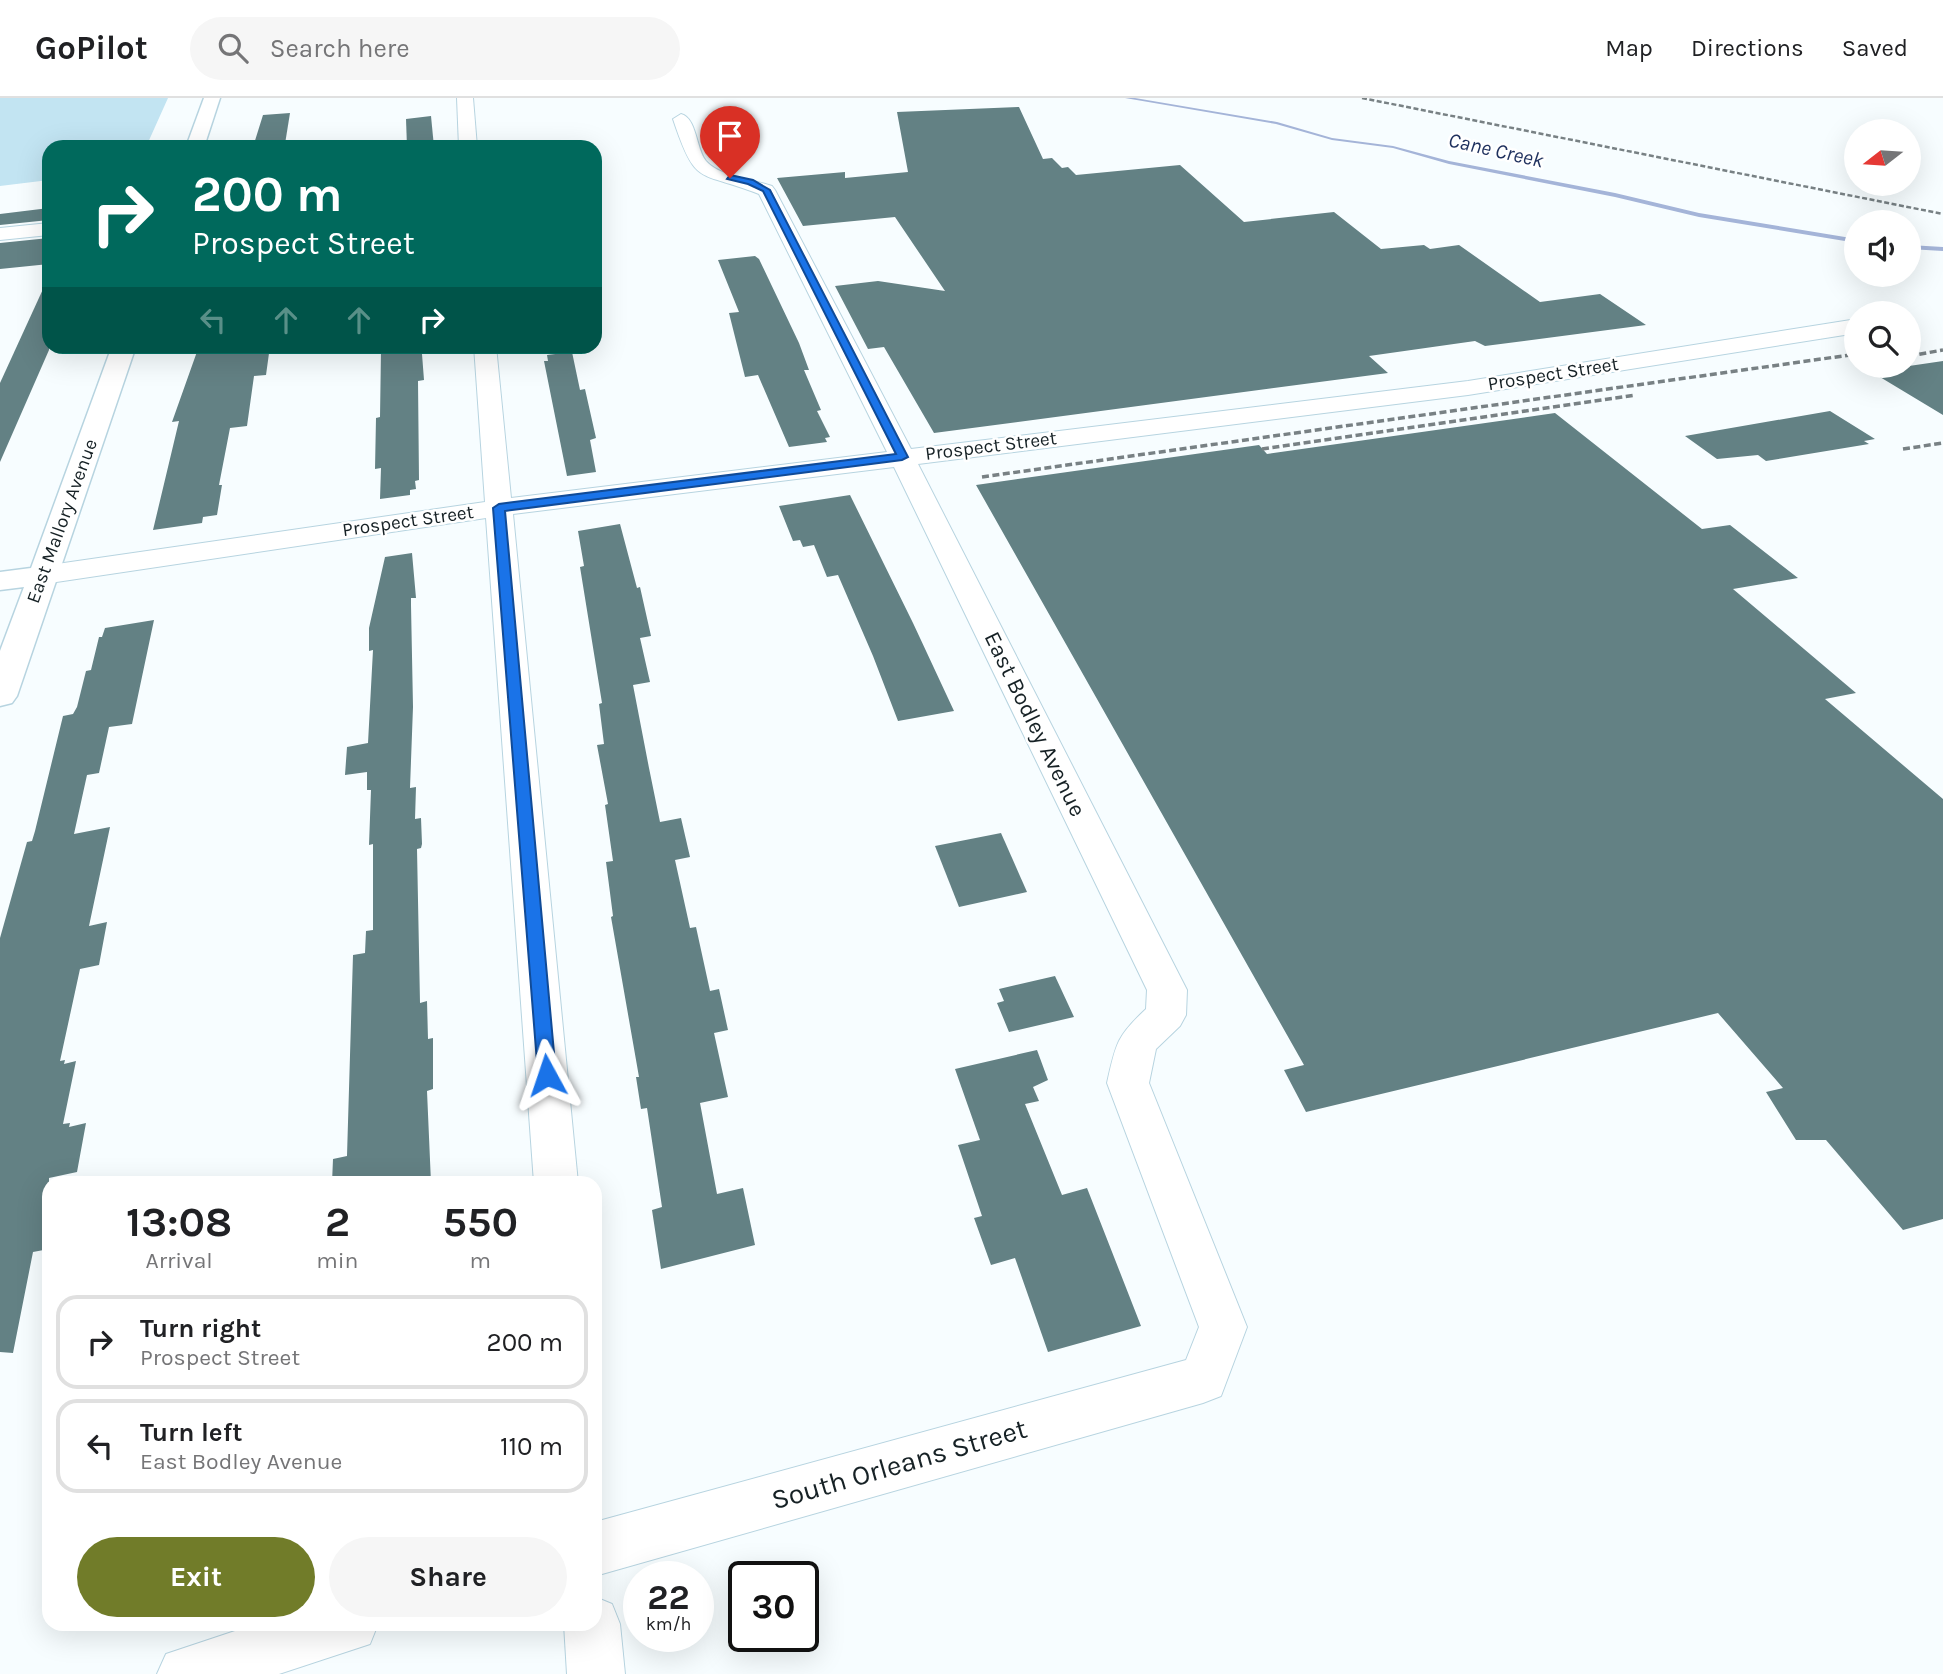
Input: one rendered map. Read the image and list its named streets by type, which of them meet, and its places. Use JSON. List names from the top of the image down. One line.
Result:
{"streets":{"main road":["Prospect Street","East Mallory Avenue"],"street":["East Bodley Avenue","South Orleans Street"]},"crossings":[["Prospect Street","East Mallory Avenue"],["Prospect Street","East Bodley Avenue"],["East Bodley Avenue","South Orleans Street"]],"water":["Cane Creek"],"north":"left","page":{"header":"GoPilot","search":"Search here","nav":["Map","Directions","Saved"],"turn":["200 m","Prospect Street"],"eta":["13:08","Arrival","2","min","550","m"],"list":[{"name":"Turn right","note":"Prospect Street","value":"200 m"},{"name":"Turn left","note":"East Bodley Avenue","value":"110 m"}],"buttons":["Exit","Share"],"speed":"22 km/h","limit":"30"}}
